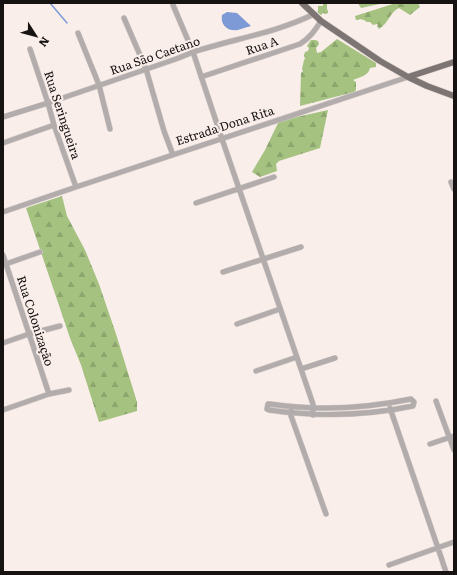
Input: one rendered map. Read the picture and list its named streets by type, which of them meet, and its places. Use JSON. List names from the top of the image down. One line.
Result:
{"streets":{"main road":["Estrada Dona Rita"],"street":["Rua A","Rua São Caetano","Rua Seringueira","Rua Colonização"]},"crossings":[["Rua São Caetano","Rua Seringueira"],["Rua Seringueira","Estrada Dona Rita"]],"north":"bottom right"}
